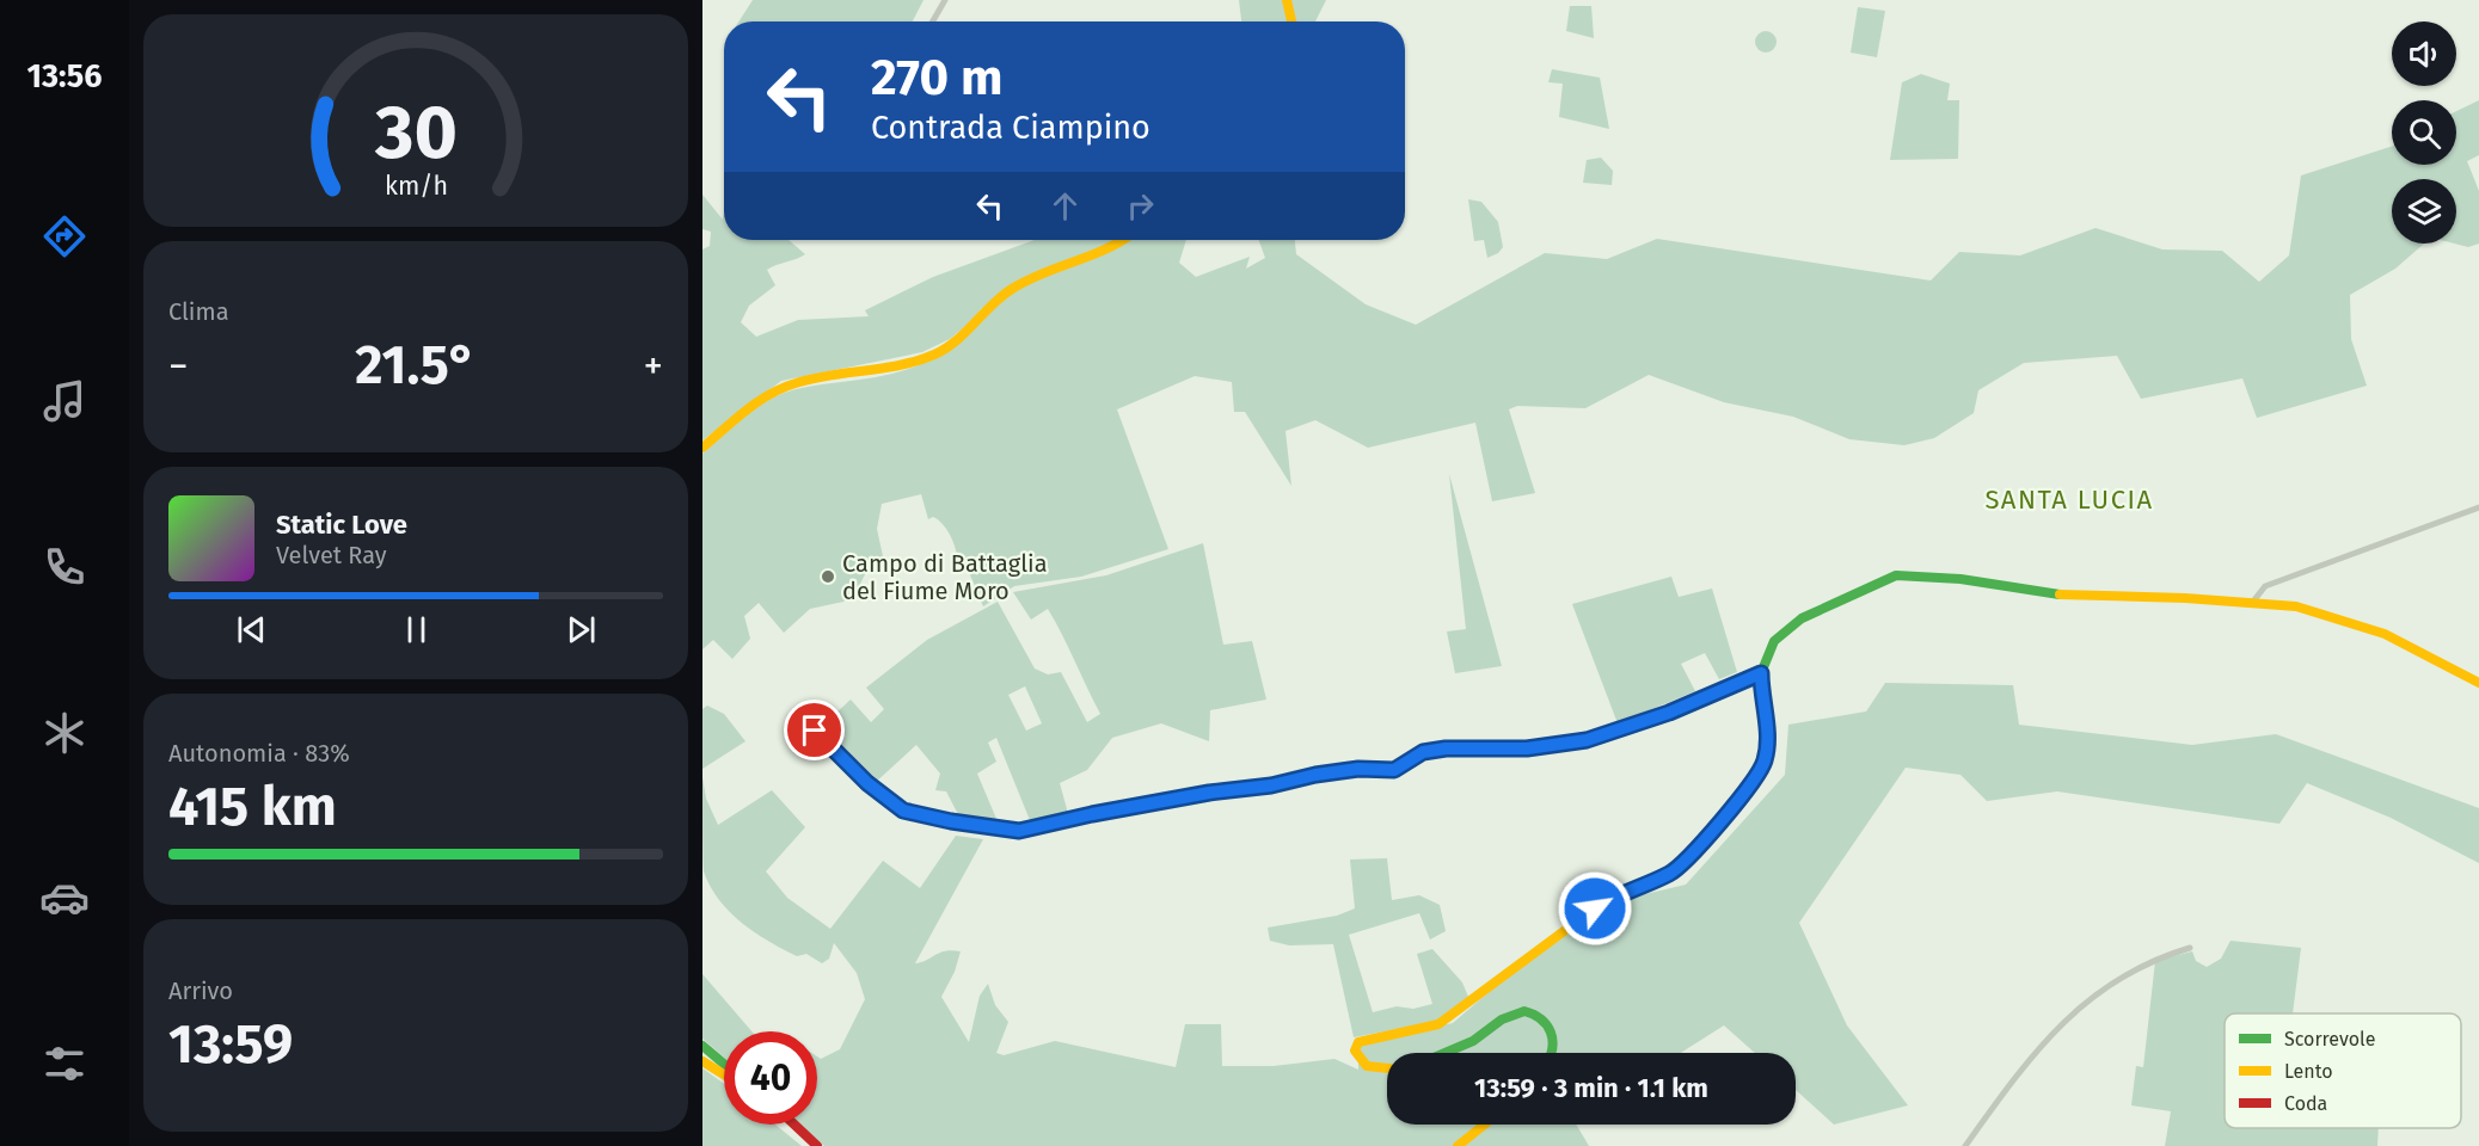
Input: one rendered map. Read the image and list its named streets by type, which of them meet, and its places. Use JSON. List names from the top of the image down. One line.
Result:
{"districts":["SANTA LUCIA"],"places":["Campo di Battaglia del Fiume Moro"],"legend":["Scorrevole","Lento","Coda"],"page":{"tabs":"13:56","turn":["270 m","Contrada Ciampino"],"tile":["Clima",["Autonomia · 83%","415 km"],["Arrivo","13:59"]],"heat":["−","21.5°","+"],"song":["Static Love","Velvet Ray"],"limit":"40","trip":"13:59 · 3 min · 1.1 km","gauge":["30","km/h"]}}
